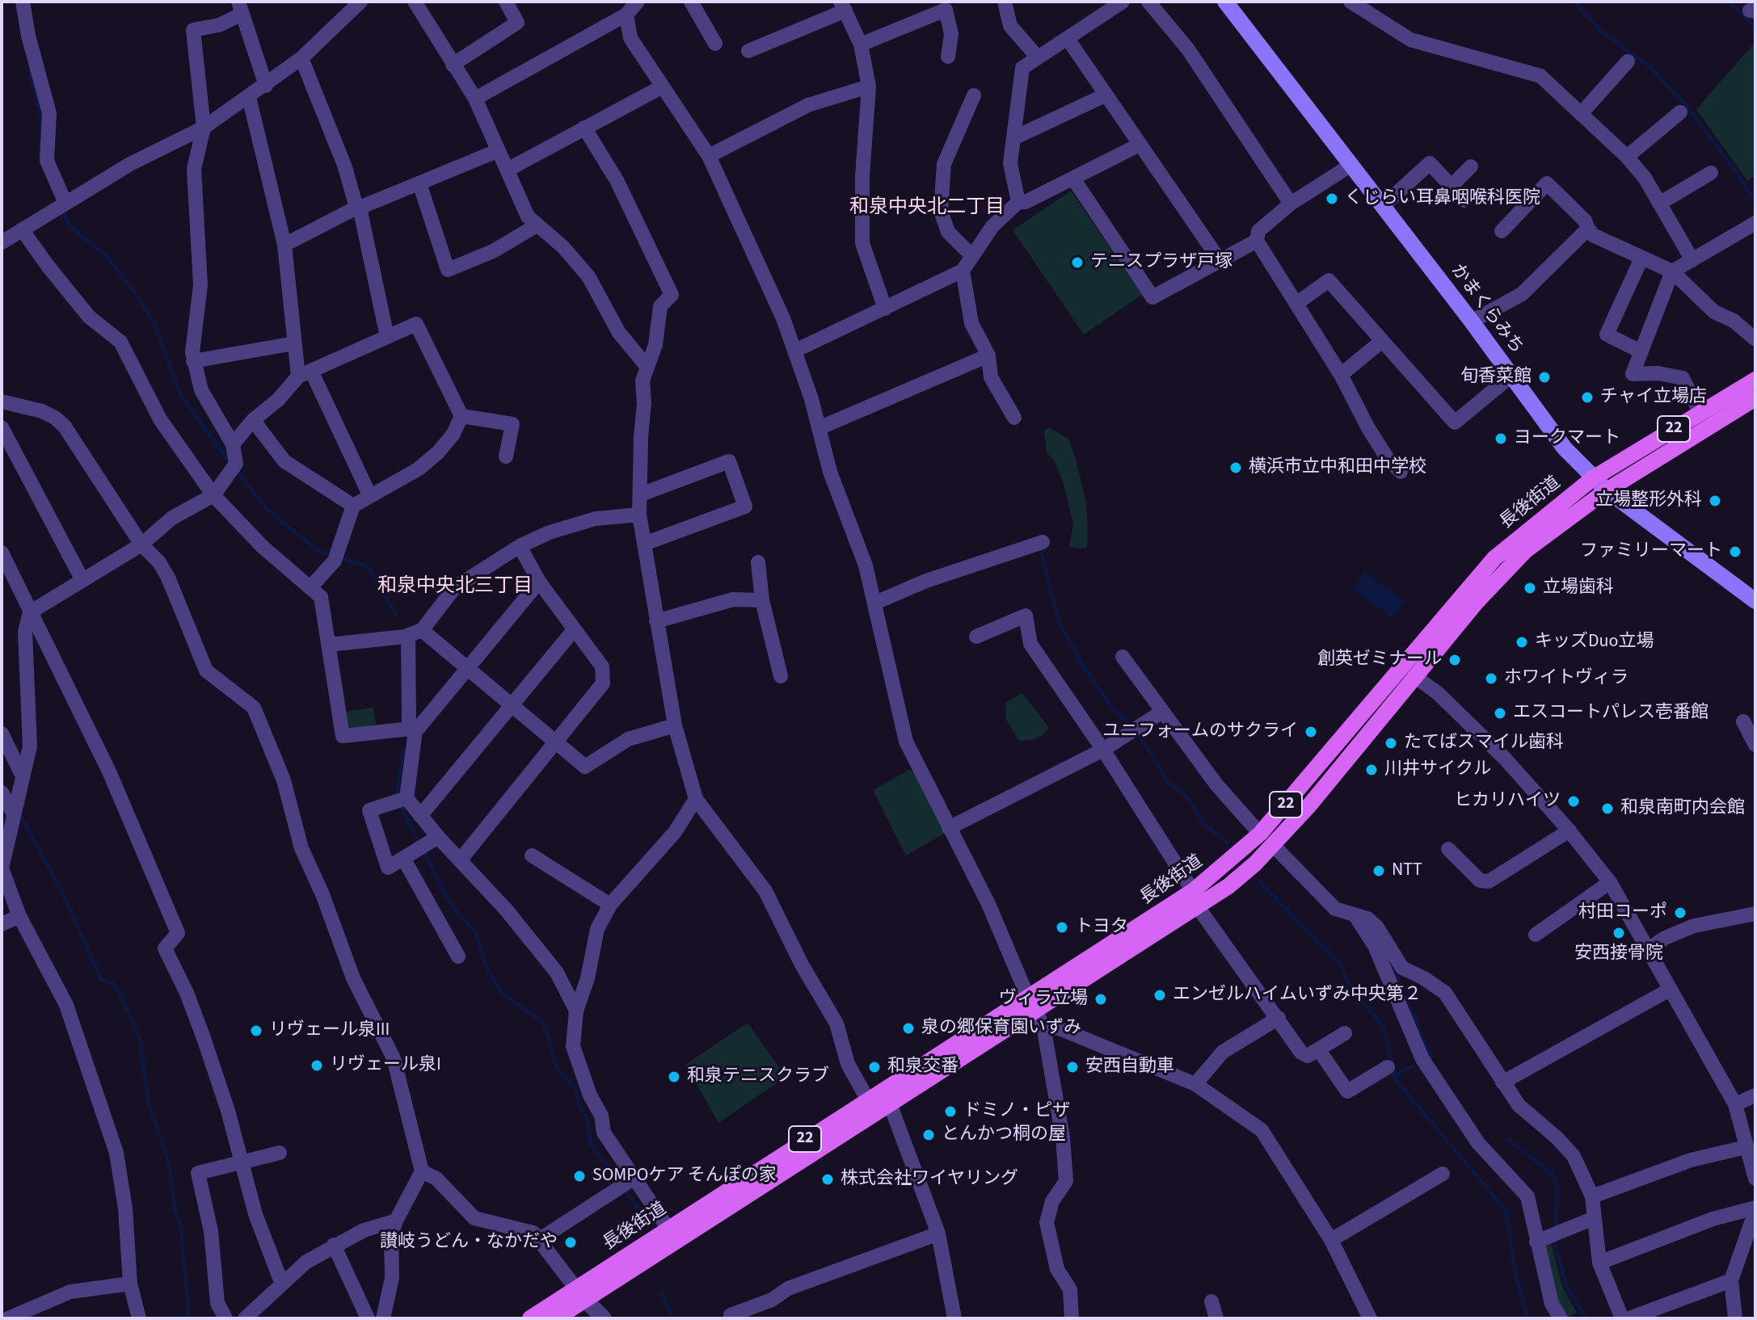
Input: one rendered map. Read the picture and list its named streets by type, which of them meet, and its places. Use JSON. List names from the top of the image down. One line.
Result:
{"streets":{"main road":["かまくらみち","22","長後街道"]},"crossings":[["かまくらみち","長後街道"]],"districts":["和泉中央北二丁目","和泉中央北三丁目"],"places":["くじらい耳鼻咽喉科医院","テニスプラザ戸塚","旬香菜館","チャイ立場店","ヨークマート","横浜市立中和田中学校","立場整形外科","ファミリーマート","立場歯科","キッズDuo立場","創英ゼミナール","ホワイトヴィラ","エスコートパレス壱番館","ユニフォームのサクライ","たてばスマイル歯科","川井サイクル","ヒカリハイツ","和泉南町内会館","NTT","村田コーポ","トヨタ","安西接骨院","エンゼルハイムいずみ中央第２","ヴィラ立場","泉の郷保育園いずみ","リヴェール泉III","リヴェール泉I","和泉交番","安西自動車","和泉テニスクラブ","ドミノ・ピザ","とんかつ桐の屋","SOMPOケア そんぽの家","株式会社ワイヤリング","讃岐うどん・なかだや"]}
